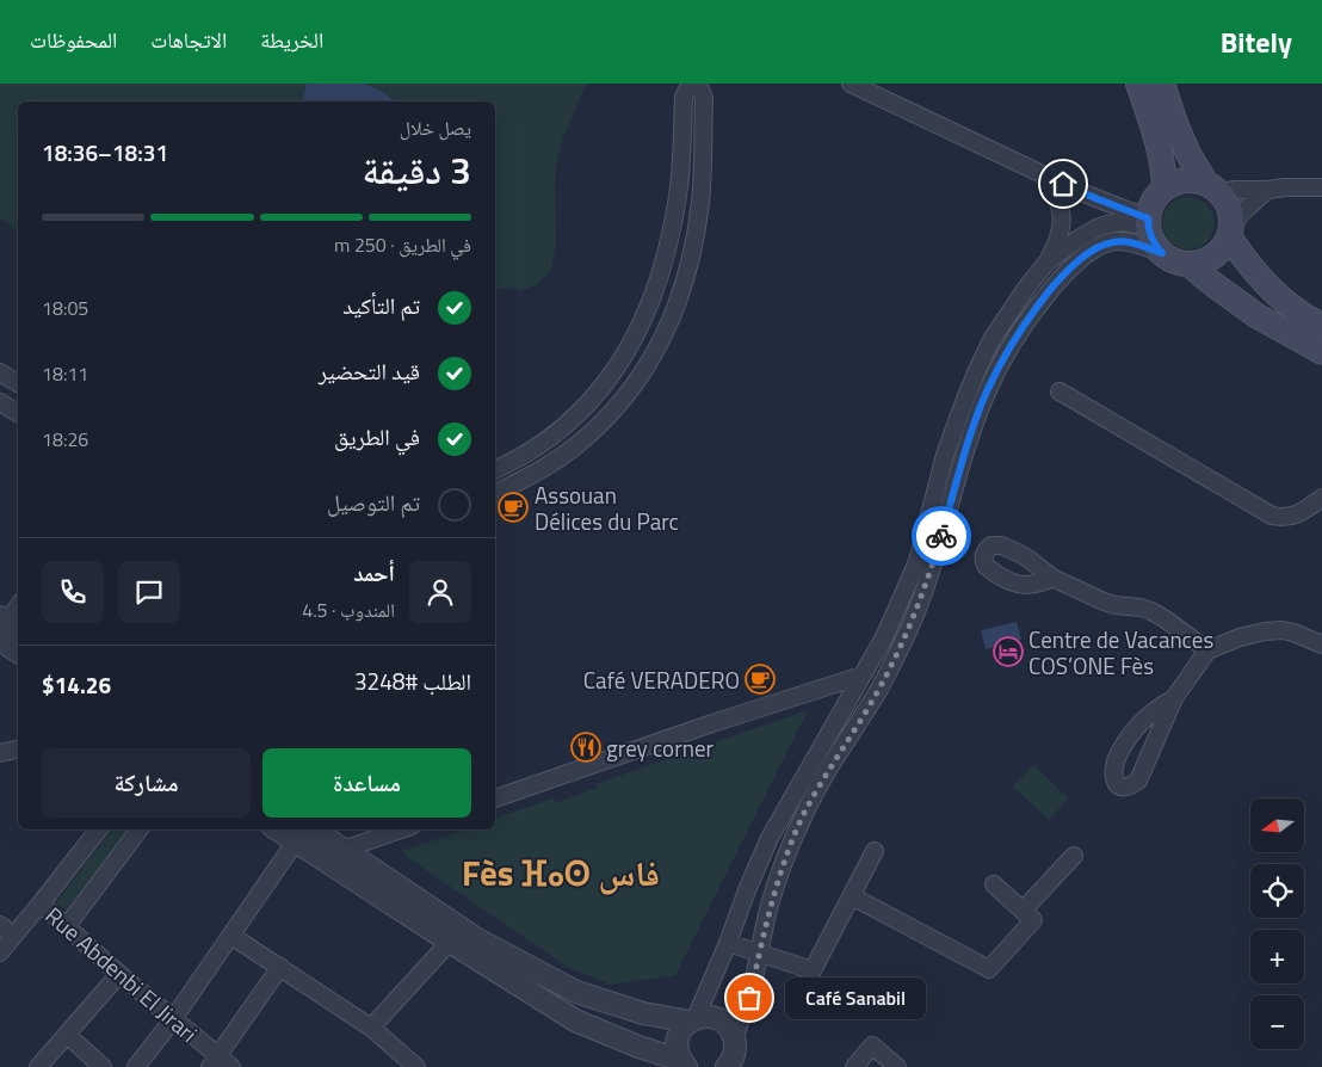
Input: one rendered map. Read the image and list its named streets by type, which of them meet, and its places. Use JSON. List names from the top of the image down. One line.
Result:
{"streets":{"street":["Rue Abdenbi El Jirari"]},"districts":["Fès ⴼⴰⵙ فاس"],"places":{"cafe":["Assouan Délices du Parc","Café VERADERO"],"hotel":["Centre de Vacances COS’ONE Fès"],"restaurant":["grey corner"],"other":["Café Sanabil"]},"north":"left","page":{"header":"Bitely","nav":["الخريطة","الاتجاهات","المحفوظات"],"heading":["3 دقيقة","يصل خلال","18:31–18:36"],"panel":["أحمد","المندوب · 4.5","الطلب #3248","$14.26"],"bar":"في الطريق · 250 m","list":[["تم التأكيد","18:05"],["قيد التحضير","18:11"],["في الطريق","18:26"],"تم التوصيل"],"buttons":["مساعدة","مشاركة"],"map_buttons":["+","−"],"bubble":"Café Sanabil"}}
